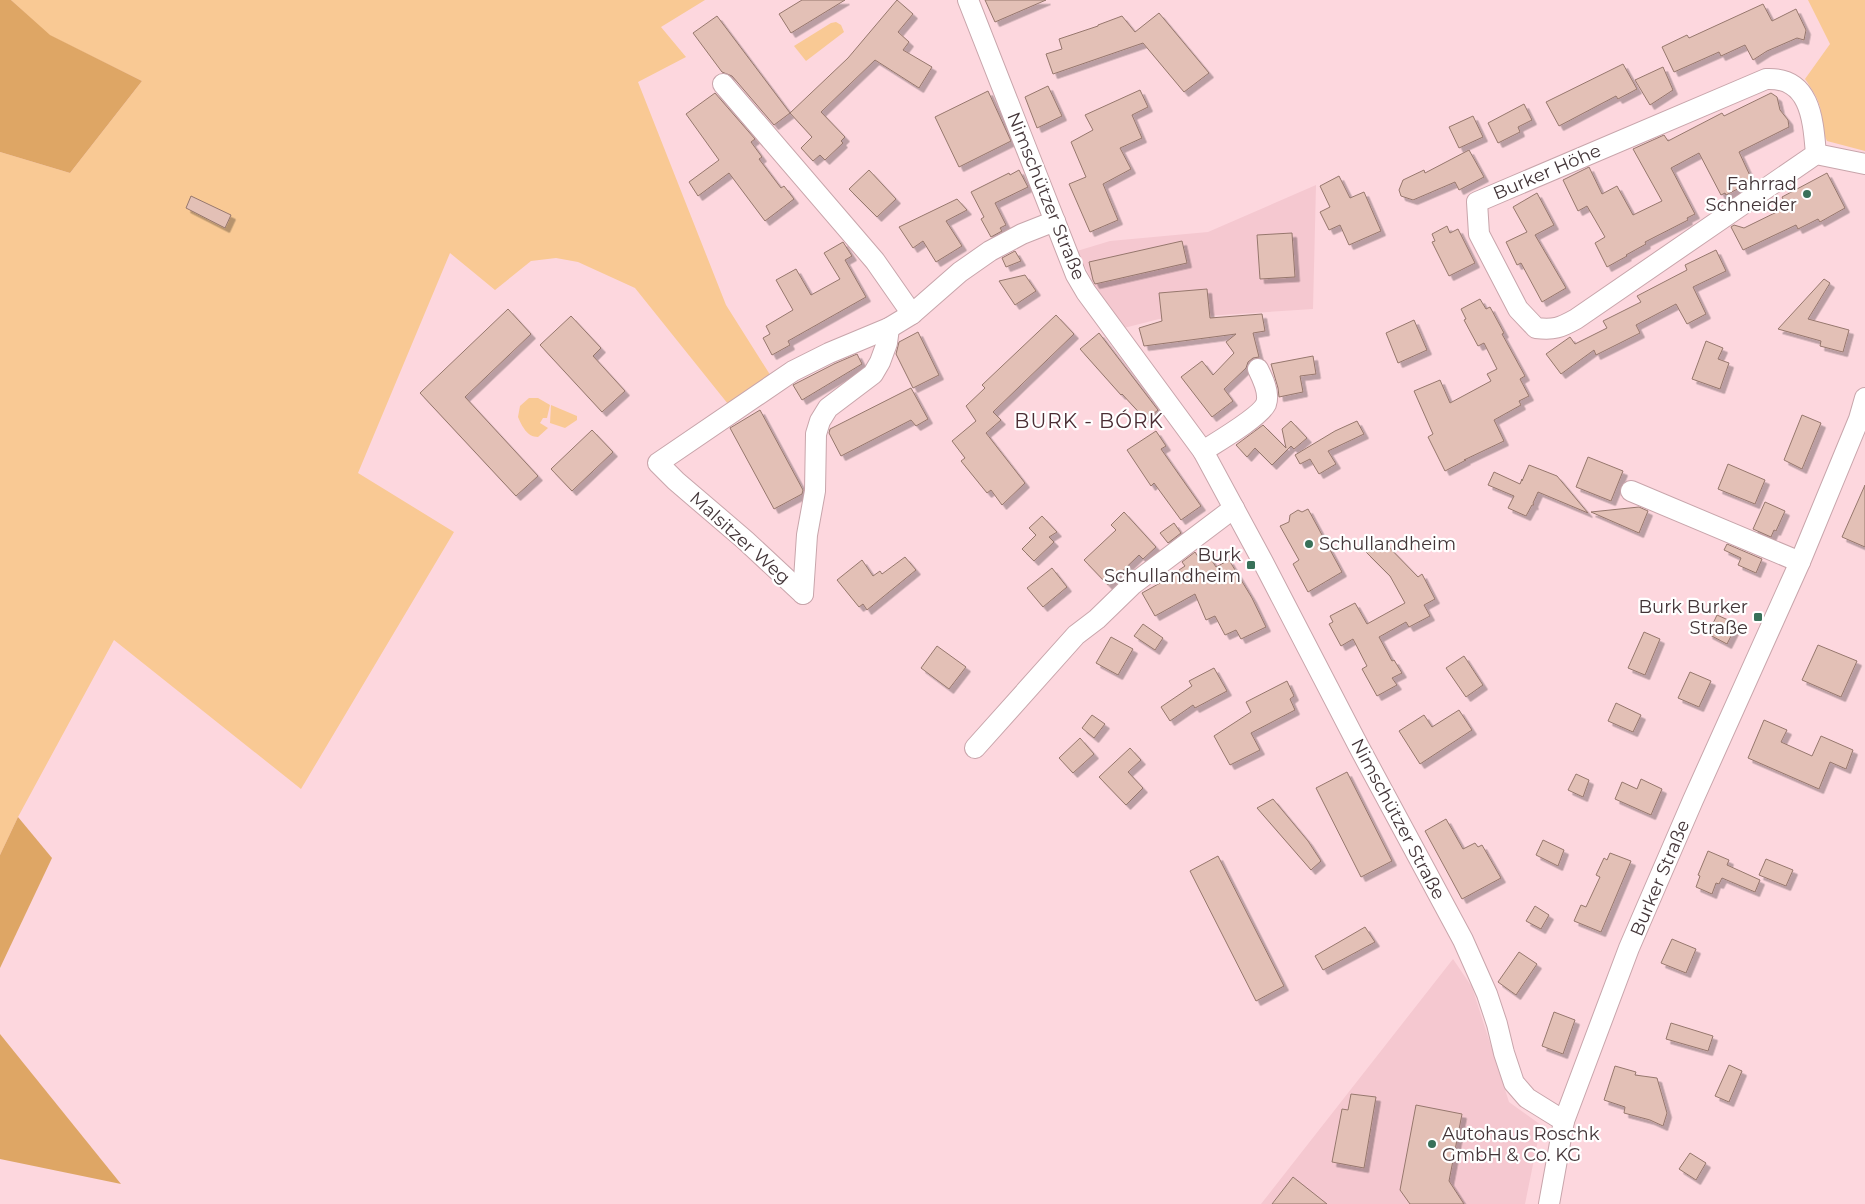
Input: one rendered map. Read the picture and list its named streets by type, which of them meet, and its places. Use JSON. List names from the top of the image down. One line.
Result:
{"streets":{"street":["Burker Höhe","Nimschützer Straße","Malsitzer Weg","Burker Straße"]},"crossings":[["Nimschützer Straße","Malsitzer Weg"],["Nimschützer Straße","Burker Straße"]],"districts":["BURK - BÓRK"],"places":{"other":["Fahrrad Schneider","Schullandheim","Autohaus Roschk GmbH & Co. KG"],"transit":["Burk Schullandheim","Burk Burker Straße"]}}
